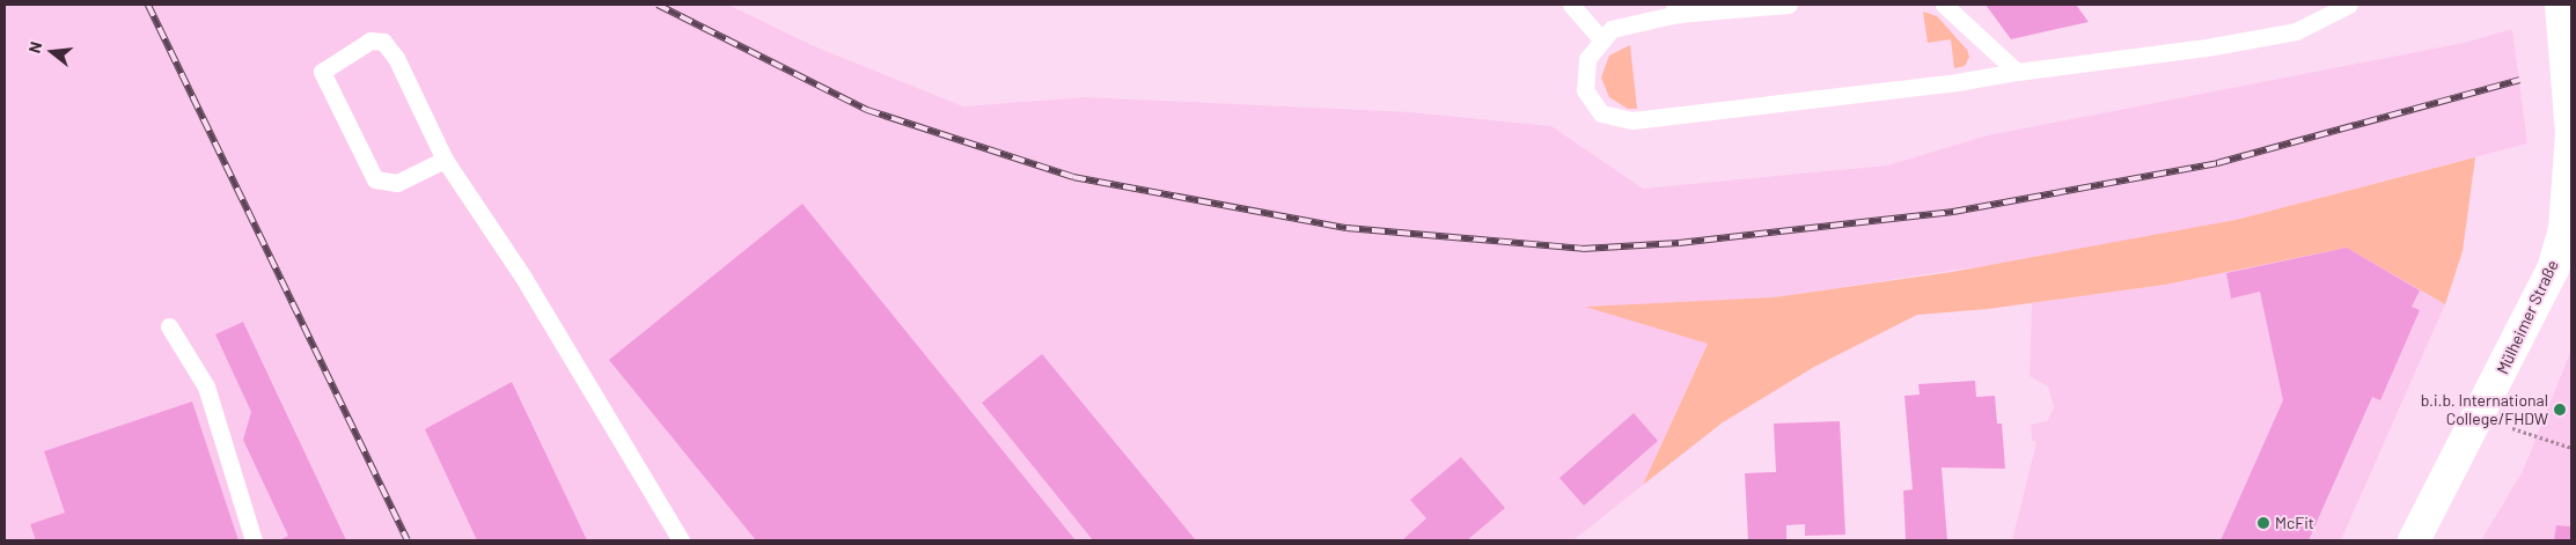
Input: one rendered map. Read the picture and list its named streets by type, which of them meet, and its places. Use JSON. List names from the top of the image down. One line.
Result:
{"streets":{"main road":["Mülheimer Straße"]},"places":["b.i.b. International College/FHDW","McFit"],"north":"left"}
